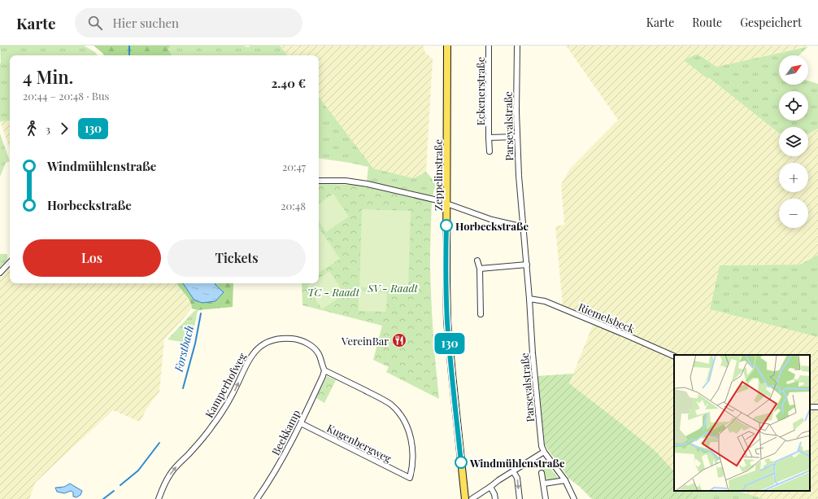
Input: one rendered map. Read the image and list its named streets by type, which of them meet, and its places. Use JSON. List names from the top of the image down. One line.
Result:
{"streets":{"main road":["Zeppelinstraße"],"street":["Eckenerstraße","Parsevalstraße","Riemelsbeck","Kamperhofweg","Beekkamp","Kugenbergweg"]},"crossings":[["Eckenerstraße","Parsevalstraße"],["Parsevalstraße","Riemelsbeck"],["Kamperhofweg","Beekkamp"],["Kamperhofweg","Kugenbergweg"],["Beekkamp","Kugenbergweg"]],"water":["Forstbach"],"parks":["SV - Raadt","TC - Raadt"],"places":{"other":["Horbeckstraße","Windmühlenstraße"],"restaurant":["VereinBar"]},"lines":["bus line 130"],"north":"top right","page":{"header":"Karte","search":"Hier suchen","nav":["Karte","Route","Gespeichert"],"on_map":"130","map_buttons":["+","−"],"heading":["4 Min.","20:44 – 20:48 · Bus","2.40 €"],"legs":["3","130"],"list":[{"name":"Windmühlenstraße","value":"20:47"},{"name":"Horbeckstraße","value":"20:48"}],"buttons":["Los","Tickets"]}}
